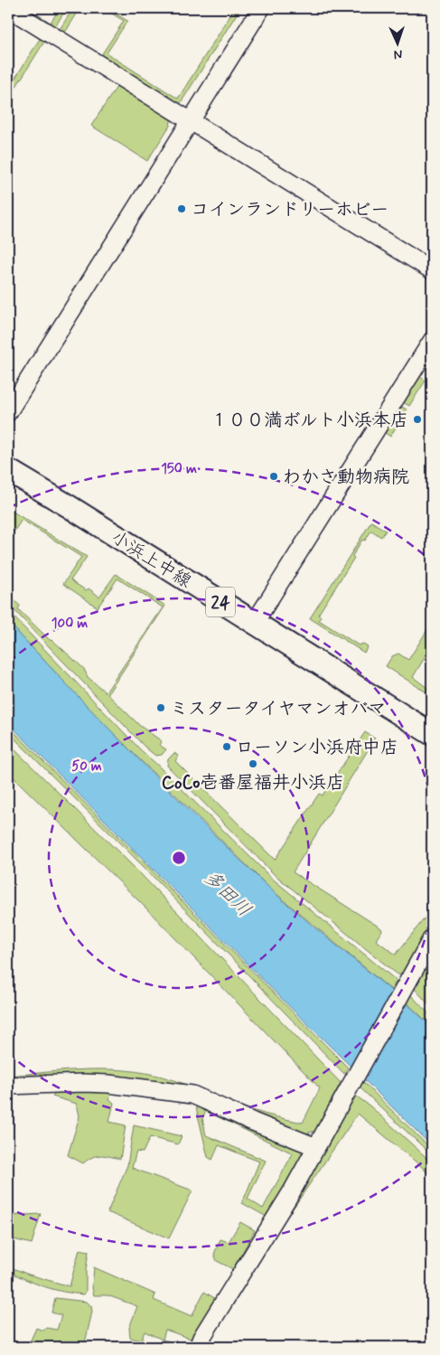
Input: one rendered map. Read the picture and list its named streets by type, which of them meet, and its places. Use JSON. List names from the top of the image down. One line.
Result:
{"streets":{"main road":["小浜上中線","24"]},"water":["多田川"],"places":["コインランドリーホビー","１００満ボルト小浜本店","わかさ動物病院","ミスタータイヤマンオバマ","ローソン小浜府中店","CoCo壱番屋福井小浜店"],"north":"bottom","rings":["150 m","100 m","50 m"]}
